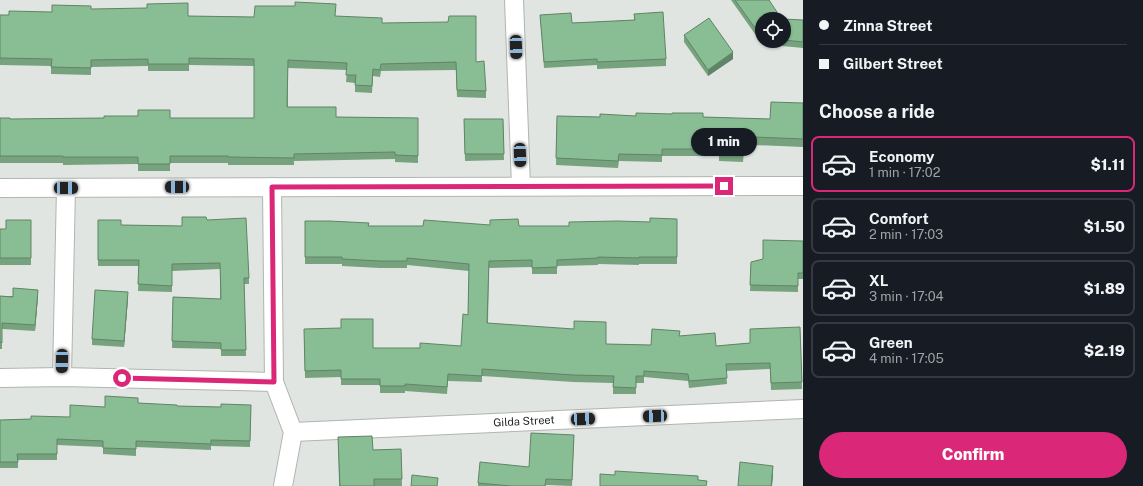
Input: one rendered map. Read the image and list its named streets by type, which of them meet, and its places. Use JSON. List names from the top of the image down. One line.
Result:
{"streets":{"street":["Gilda Street"]},"page":{"banner":["Zinna Street","Gilbert Street"],"heading":"Choose a ride","bubble":"1 min","list":[{"name":"Economy","note":"1 min · 17:02","value":"$1.11"},{"name":"Comfort","note":"2 min · 17:03","value":"$1.50"},{"name":"XL","note":"3 min · 17:04","value":"$1.89"},{"name":"Green","note":"4 min · 17:05","value":"$2.19"}],"buttons":"Confirm"}}
